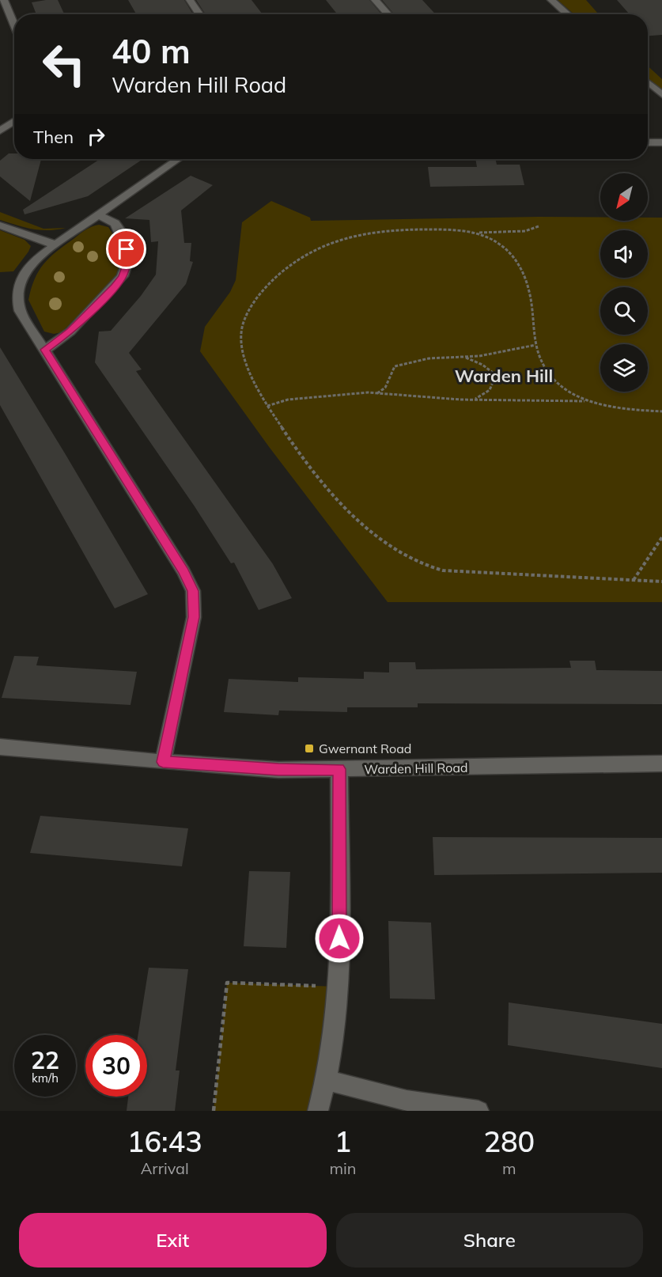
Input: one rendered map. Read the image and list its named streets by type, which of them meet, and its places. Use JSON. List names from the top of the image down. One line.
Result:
{"streets":{"street":["Warden Hill Road"]},"districts":["Warden Hill"],"places":{"transit":["Gwernant Road"]},"north":"bottom left","page":{"turn":["40 m","Warden Hill Road"],"then":"Then","speed":"22 km/h","limit":"30","eta":["16:43","Arrival","1","min","280","m"],"buttons":["Exit","Share"]}}
